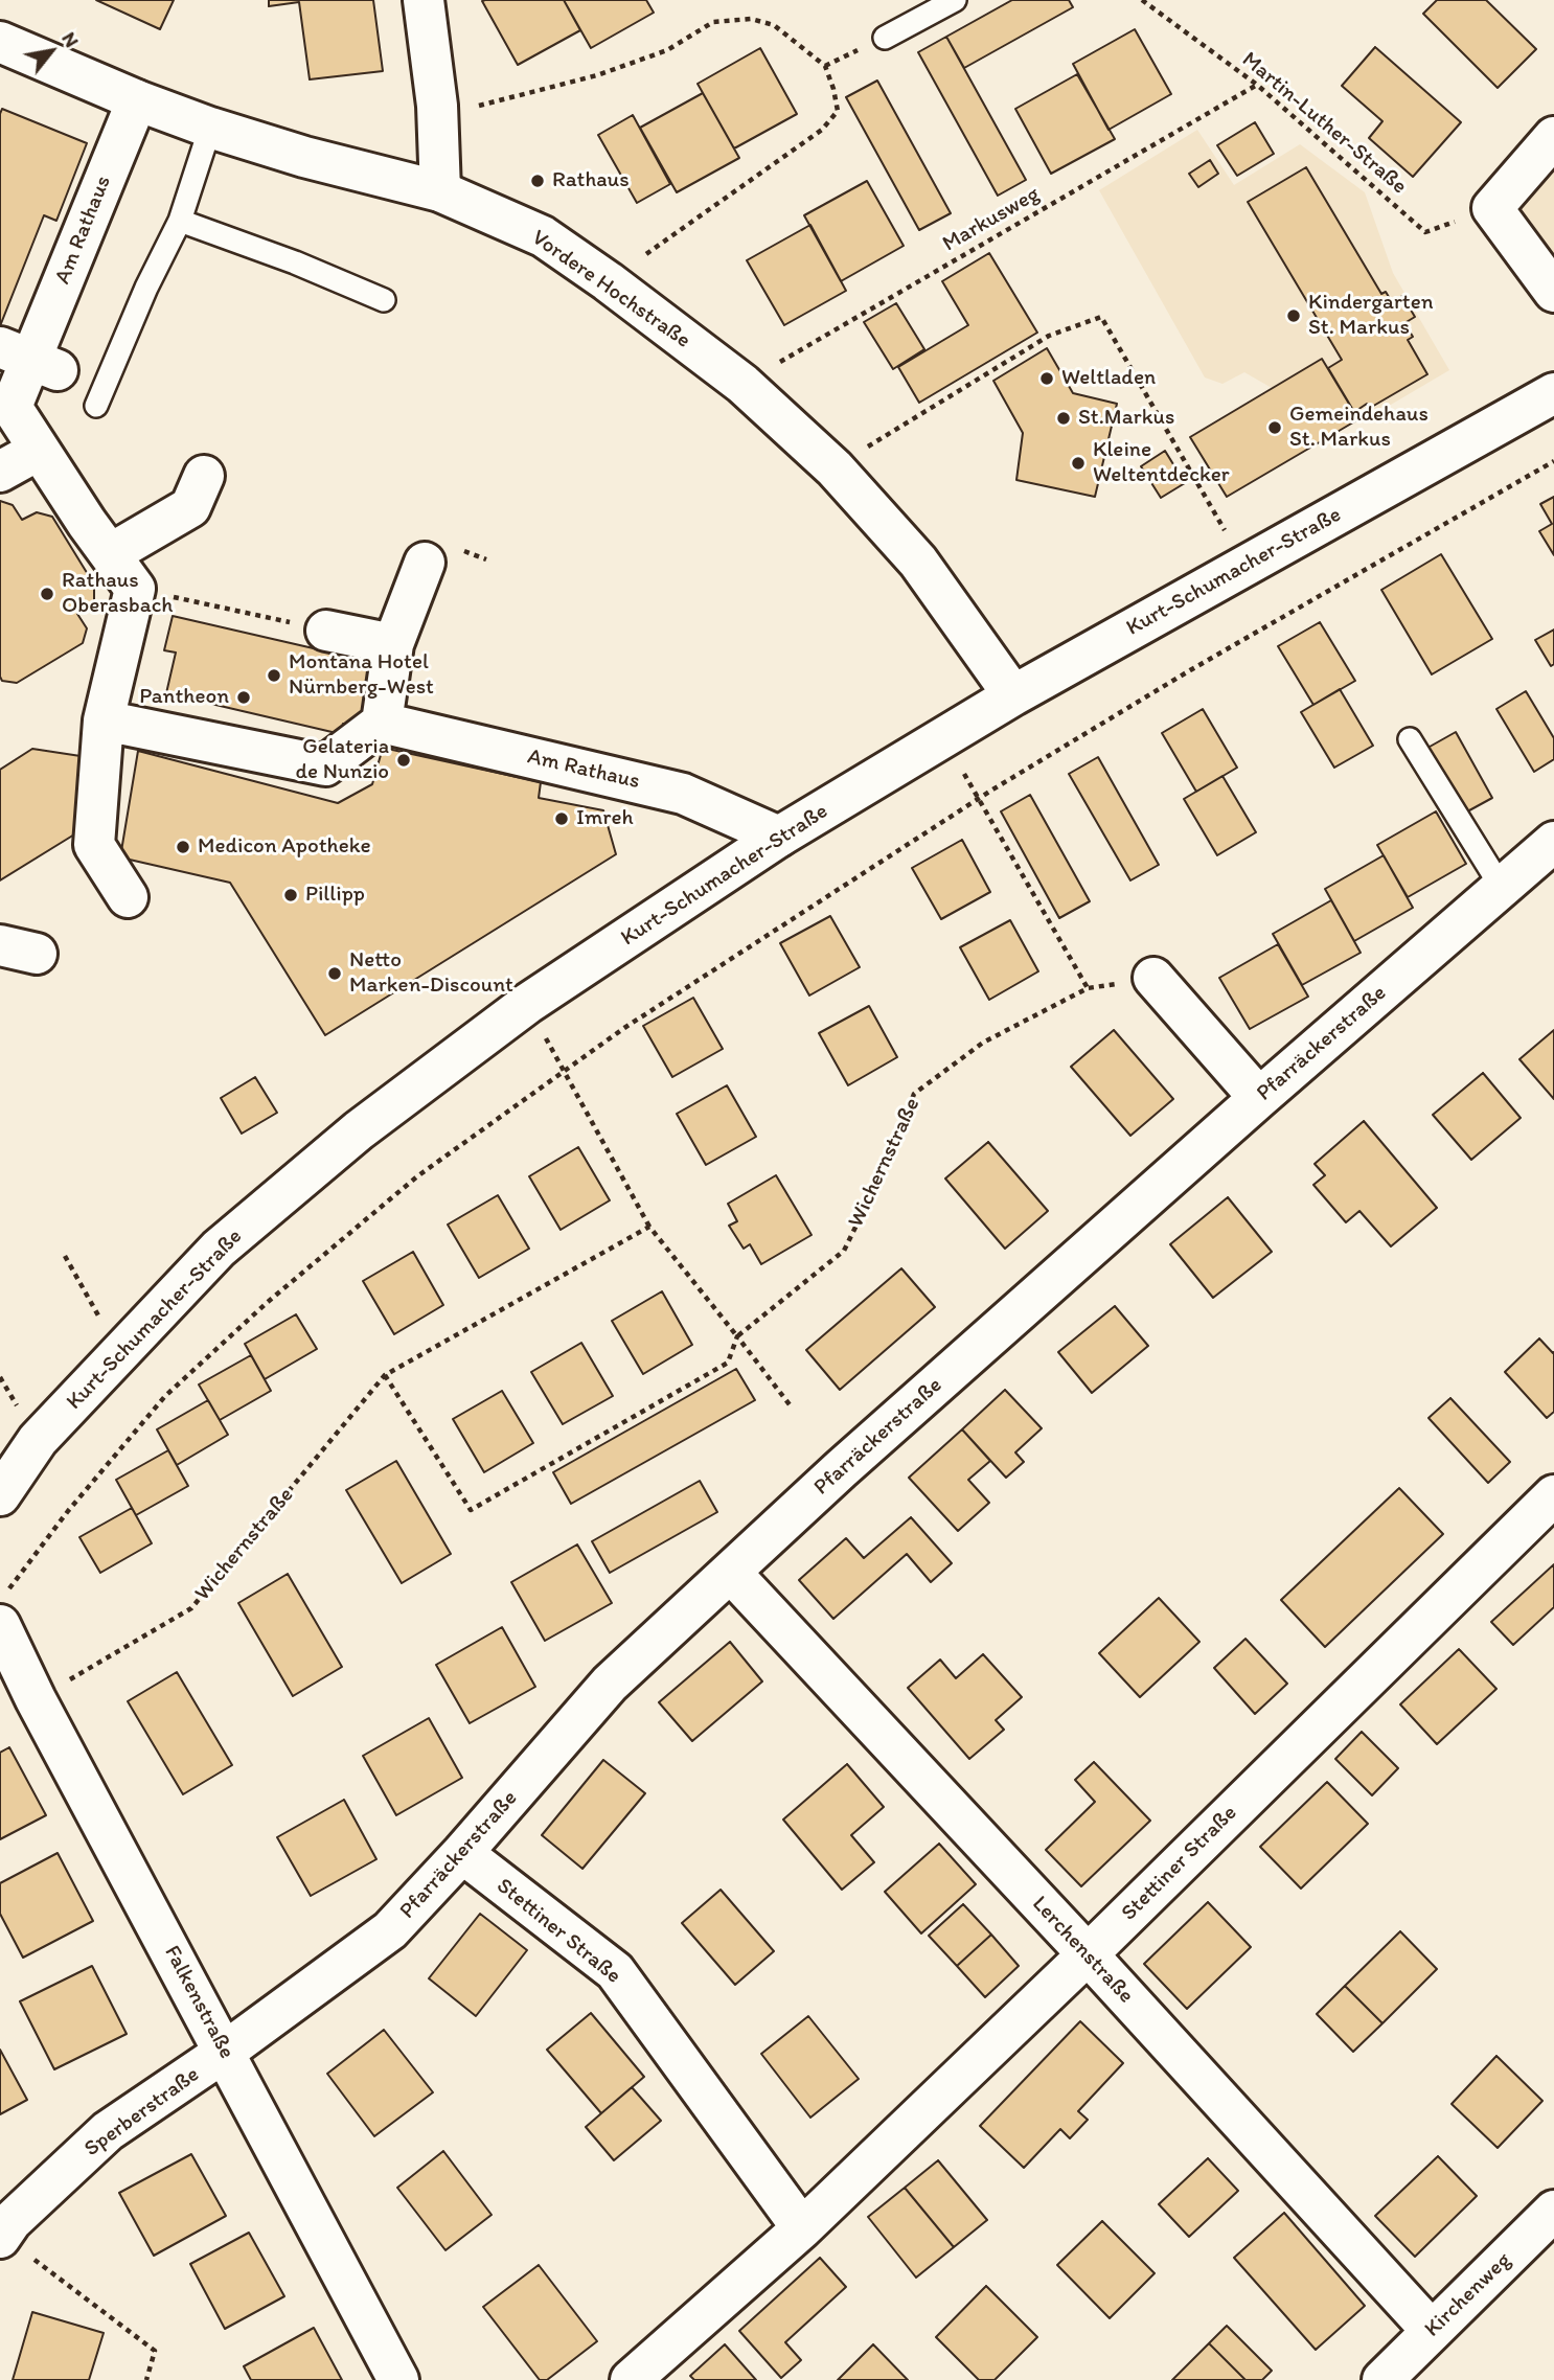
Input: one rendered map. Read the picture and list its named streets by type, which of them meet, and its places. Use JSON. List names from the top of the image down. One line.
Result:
{"streets":{"street":["Am Rathaus","Vordere Hochstraße","Kurt-Schumacher-Straße","Pfarräckerstraße","Stettiner Straße","Lerchenstraße","Falkenstraße","Sperberstraße","Kirchenweg"],"path":["Martin-Luther-Straße","Markusweg","Wichernstraße"]},"crossings":[["Martin-Luther-Straße","Markusweg"],["Markusweg","Vordere Hochstraße"],["Am Rathaus","Vordere Hochstraße"],["Am Rathaus","Kurt-Schumacher-Straße"],["Vordere Hochstraße","Kurt-Schumacher-Straße"],["Pfarräckerstraße","Stettiner Straße"],["Pfarräckerstraße","Lerchenstraße"],["Pfarräckerstraße","Falkenstraße"],["Pfarräckerstraße","Sperberstraße"],["Wichernstraße","Falkenstraße"],["Stettiner Straße","Lerchenstraße"],["Lerchenstraße","Kirchenweg"],["Falkenstraße","Sperberstraße"]],"places":["Rathaus","Kindergarten St. Markus","Weltladen","St.Markus","Gemeindehaus St. Markus","Kleine Weltentdecker","Rathaus Oberasbach","Montana Hotel Nürnberg-West","Pantheon","Gelateria de Nunzio","Imreh","Medicon Apotheke","Pillipp","Netto Marken-Discount"],"north":"top right"}
